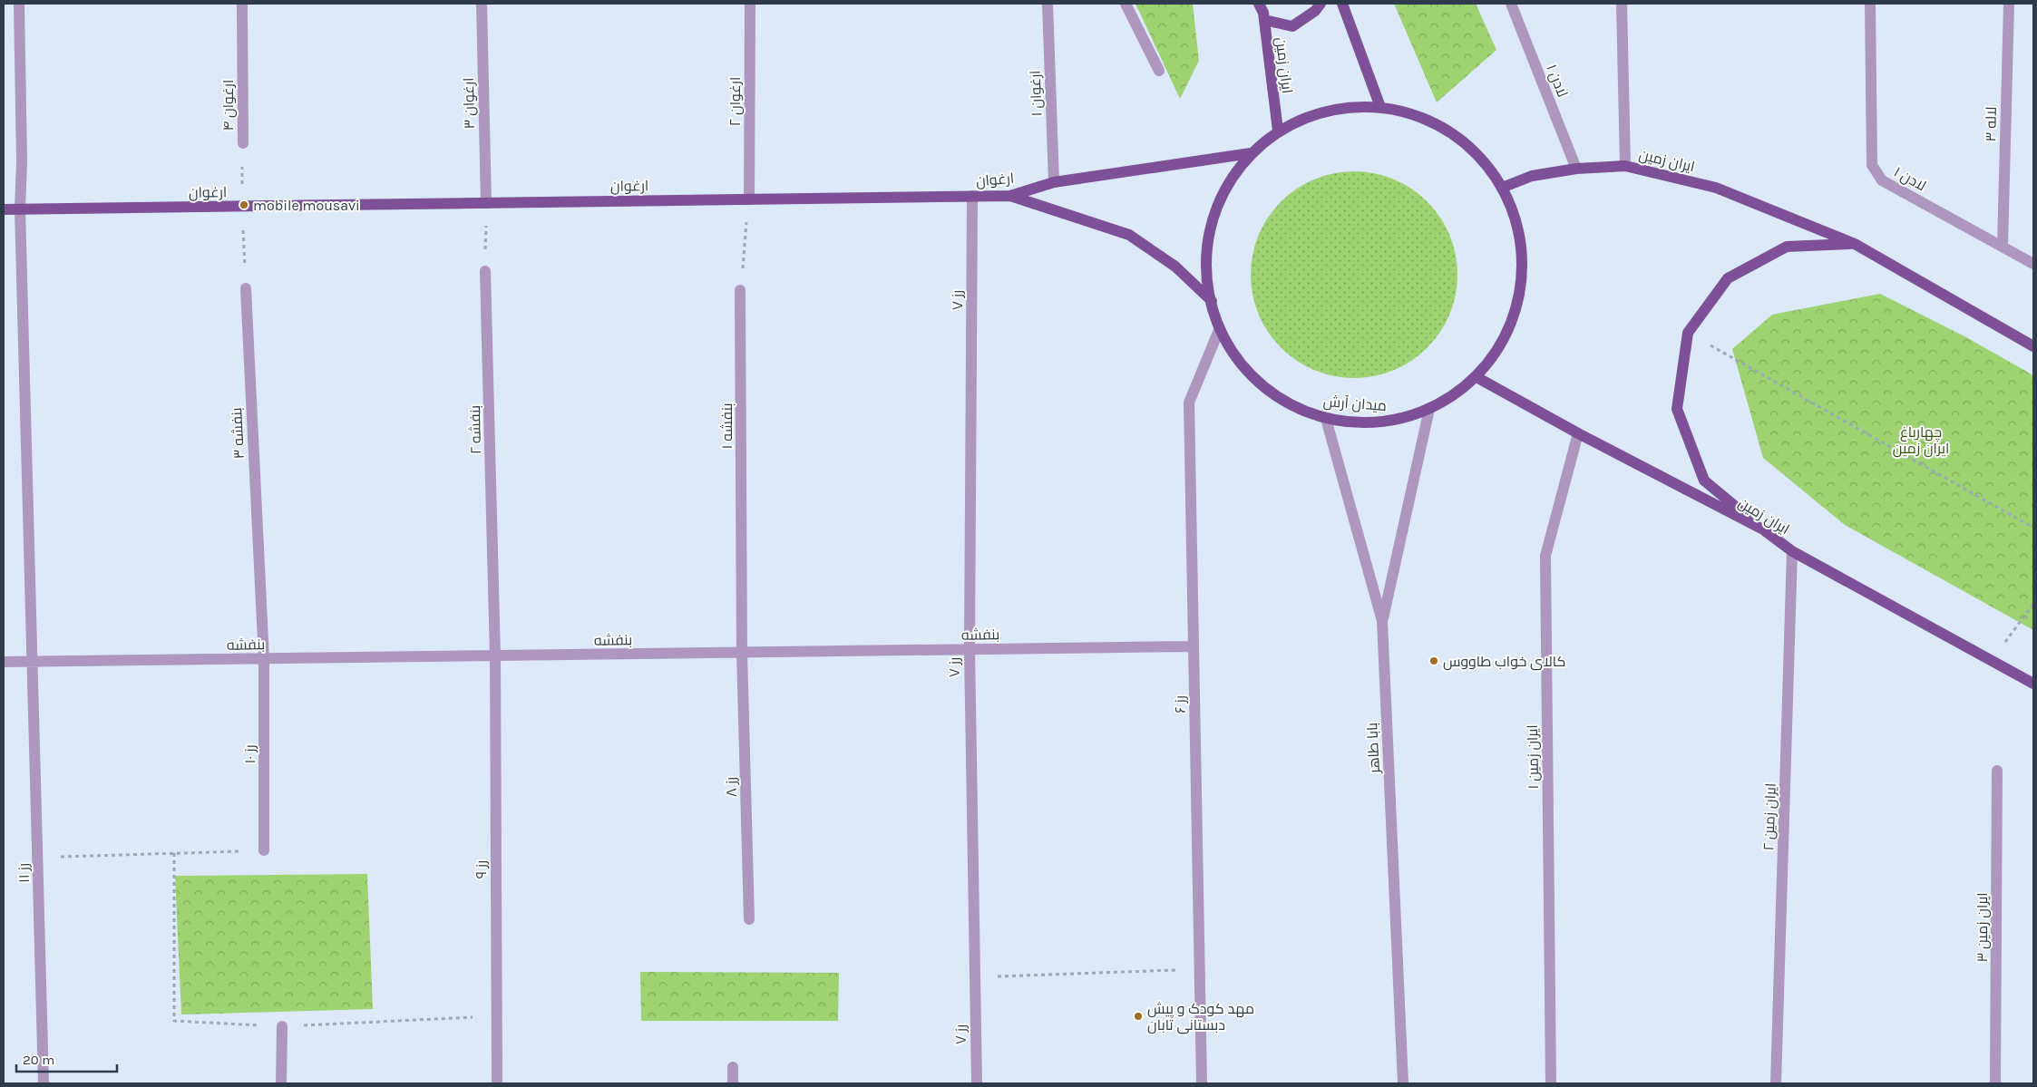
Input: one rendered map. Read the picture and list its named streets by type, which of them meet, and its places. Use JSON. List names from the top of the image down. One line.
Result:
{"streets":{"main road":["ایران زمین","ارغوان","میدان آرش"],"street":["لادن ۱","ارغوان ۱","ارغوان ۲","ارغوان ۳","ارغوان ۴","لاله ۳","رز ۷","بنفشه ۱","بنفشه ۲","بنفشه ۳","بنفشه","رز ۶","بابا طاهر","رز ۱۰","ایران زمین ۱","رز ۸","ایران زمین ۲","رز ۹","رز ۱۱","ایران زمین ۳"]},"crossings":[["ایران زمین","لادن ۱"],["ایران زمین","میدان آرش"],["ایران زمین","ایران زمین ۱"],["ایران زمین","ایران زمین ۲"],["لادن ۱","لاله ۳"],["ارغوان ۱","ارغوان"],["ارغوان ۲","ارغوان"],["ارغوان ۳","ارغوان"],["ارغوان ۴","ارغوان"],["ارغوان","رز ۷"],["ارغوان","میدان آرش"],["رز ۷","بنفشه"],["میدان آرش","رز ۶"],["میدان آرش","بابا طاهر"],["بنفشه ۱","بنفشه"],["بنفشه ۱","رز ۸"],["بنفشه ۲","بنفشه"],["بنفشه ۲","رز ۹"],["بنفشه ۳","بنفشه"],["بنفشه ۳","رز ۱۰"],["بنفشه","رز ۶"],["بنفشه","رز ۱۰"],["بنفشه","رز ۸"],["بنفشه","رز ۹"],["بنفشه","رز ۱۱"]],"parks":["چهارباغ ایران زمین"],"places":["mobile mousavi","کالای خواب طاووس","مهد کودک و پیش دبستانی تابان"],"scale_bar":"20 m"}
